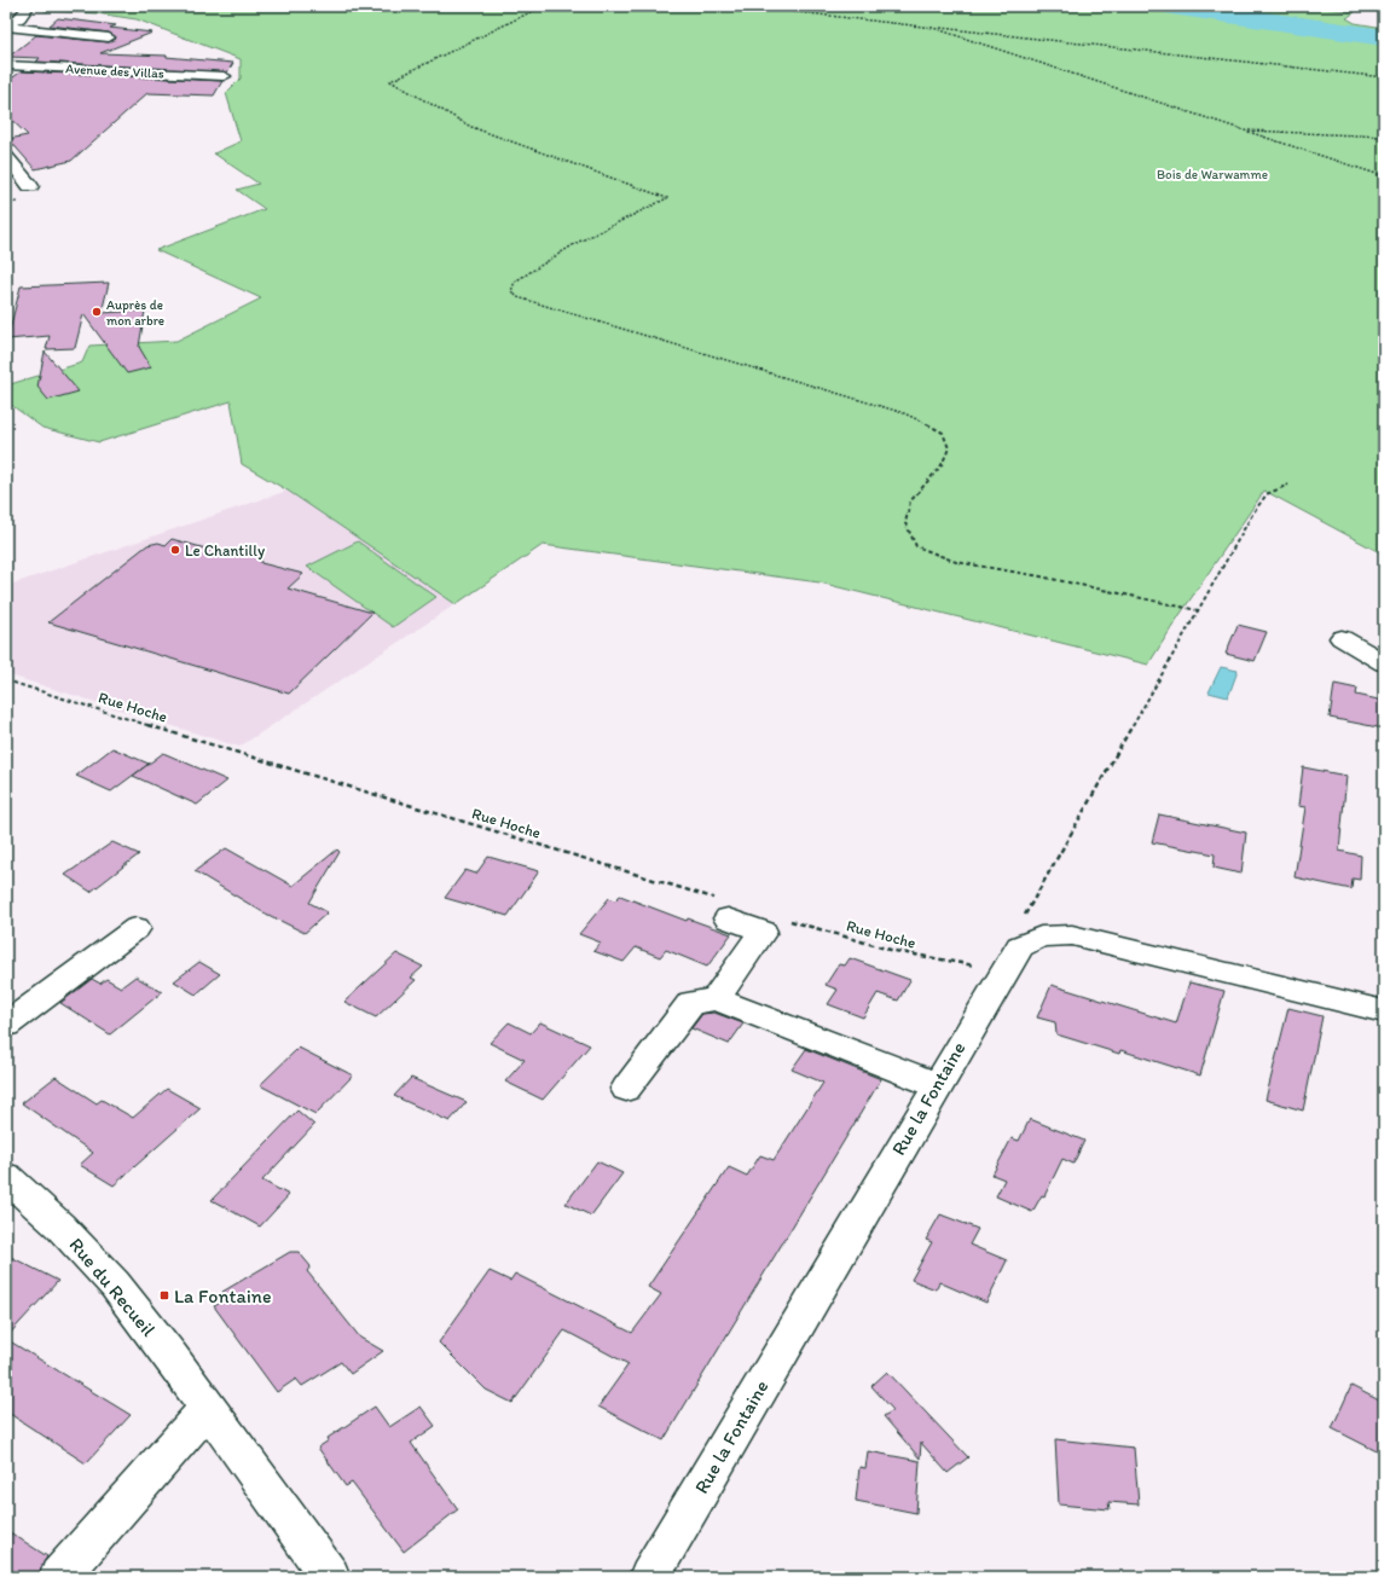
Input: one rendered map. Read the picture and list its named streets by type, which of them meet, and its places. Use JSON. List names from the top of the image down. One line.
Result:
{"streets":{"street":["Avenue des Villas","Rue la Fontaine","Rue du Recueil"],"path":["Rue Hoche"]},"crossings":[["Rue Hoche","Rue la Fontaine"]],"parks":["Bois de Warwamme"],"places":{"other":["Auprès de mon arbre","Le Chantilly"],"transit":["La Fontaine"]}}
